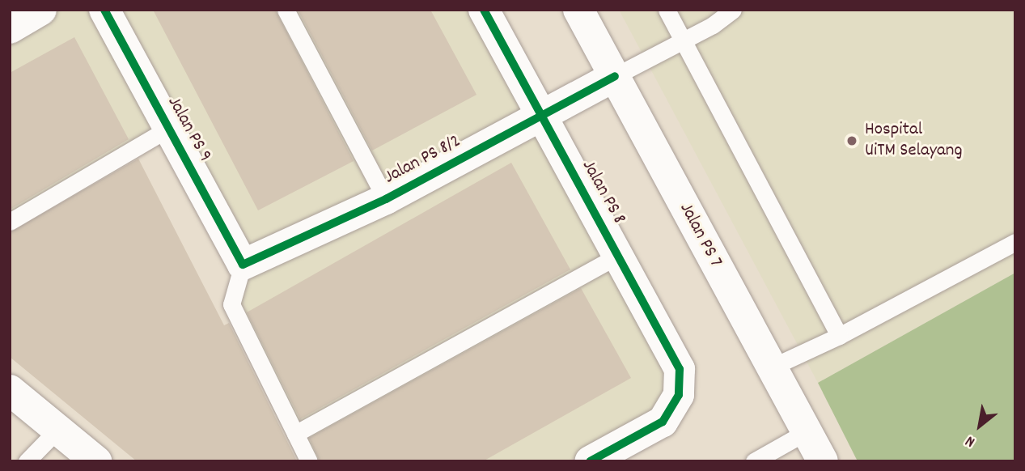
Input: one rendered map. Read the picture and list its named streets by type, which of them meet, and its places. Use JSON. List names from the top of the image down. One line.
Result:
{"streets":{"street":["Jalan PS 9","Jalan PS 8/2","Jalan PS 8","Jalan PS 7"]},"crossings":[["Jalan PS 9","Jalan PS 8/2"],["Jalan PS 8/2","Jalan PS 8"],["Jalan PS 8/2","Jalan PS 7"]],"places":["Hospital UiTM Selayang"],"north":"bottom left"}
